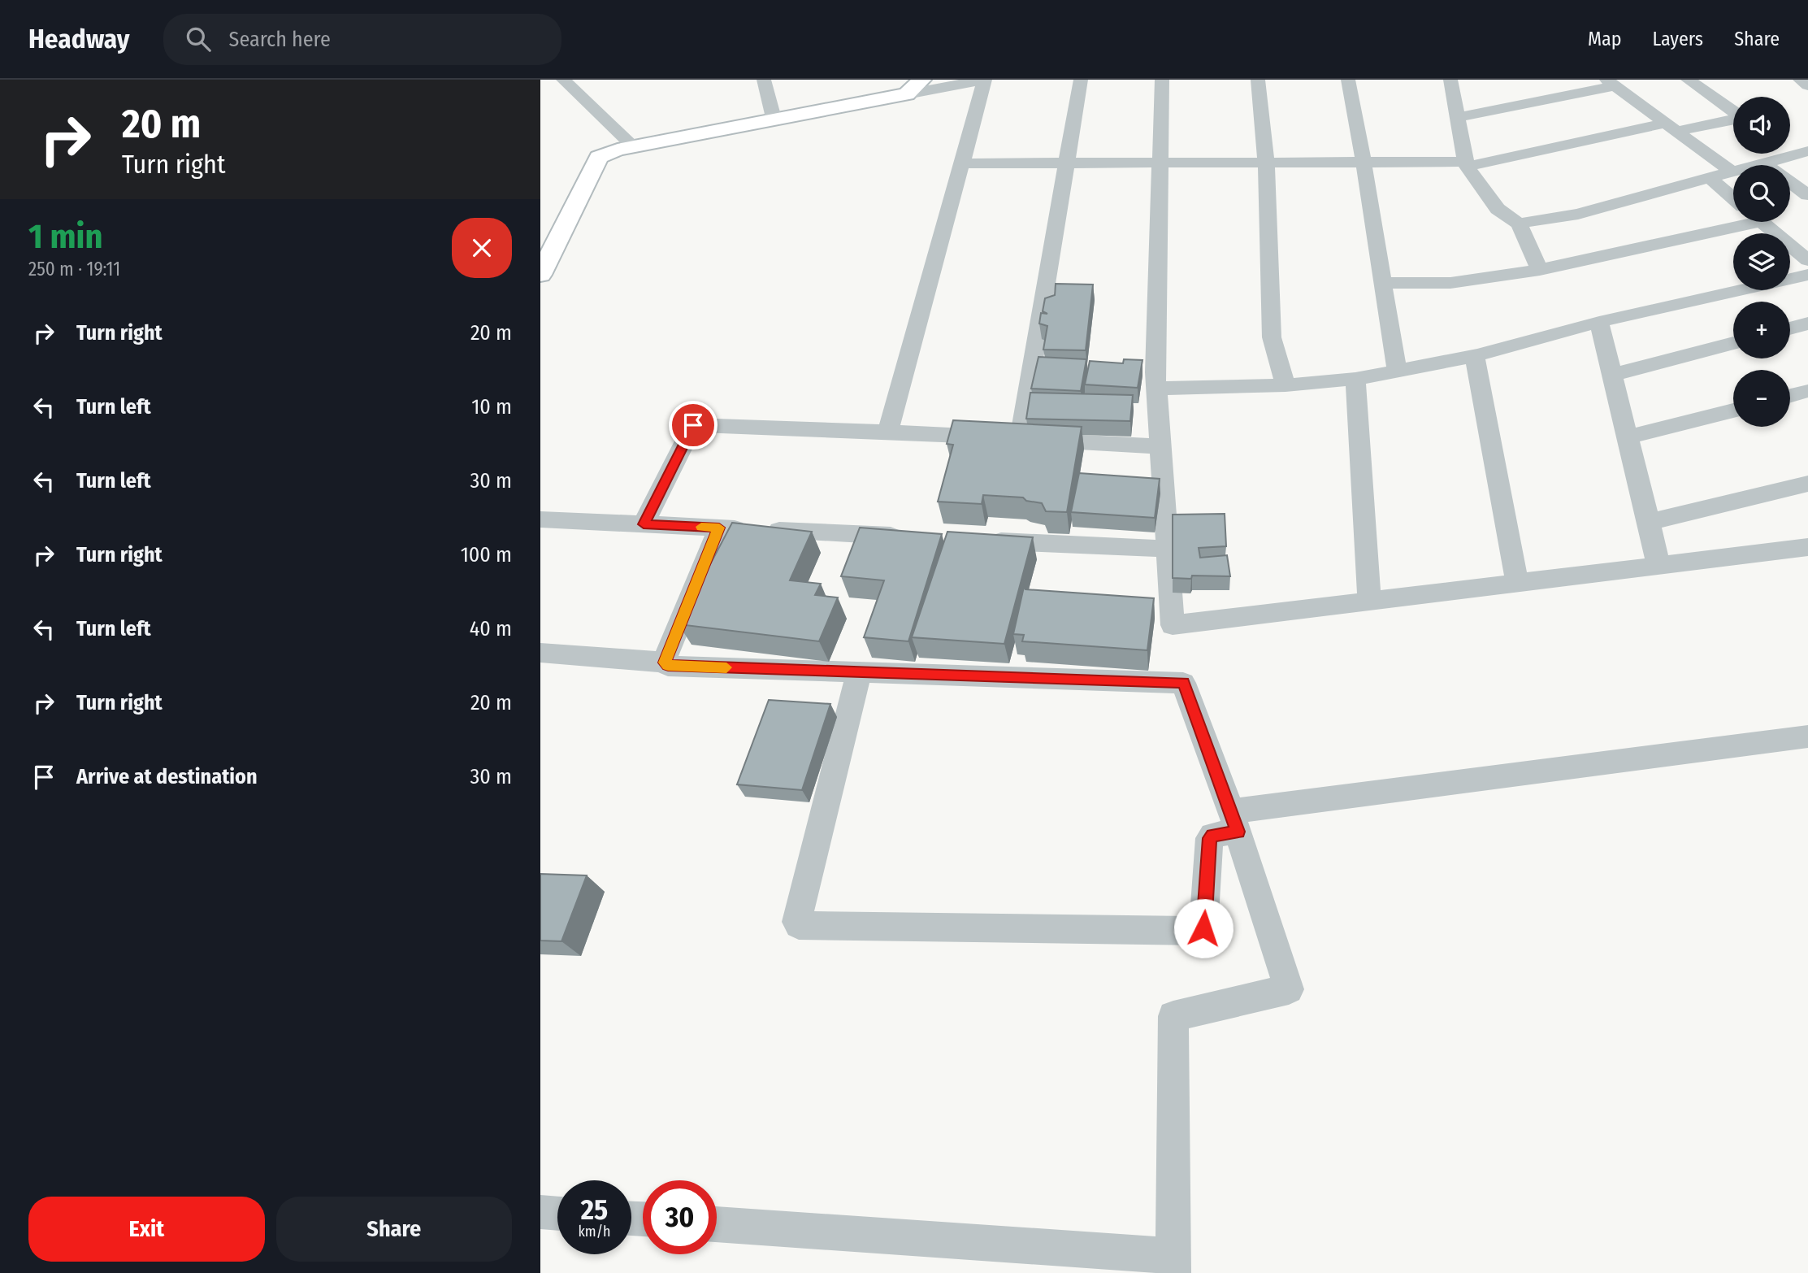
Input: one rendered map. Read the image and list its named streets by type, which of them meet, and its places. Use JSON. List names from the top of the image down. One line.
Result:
{"page":{"header":"Headway","search":"Search here","nav":["Map","Layers","Share"],"turn":["20 m","Turn right"],"map_buttons":["+","−"],"heading":["1 min","250 m · 19:11"],"list":[{"name":"Turn right","value":"20 m"},{"name":"Turn left","value":"10 m"},{"name":"Turn left","value":"30 m"},{"name":"Turn right","value":"100 m"},{"name":"Turn left","value":"40 m"},{"name":"Turn right","value":"20 m"},{"name":"Arrive at destination","value":"30 m"}],"speed":"25 km/h","limit":"30","buttons":["Exit","Share"]}}
